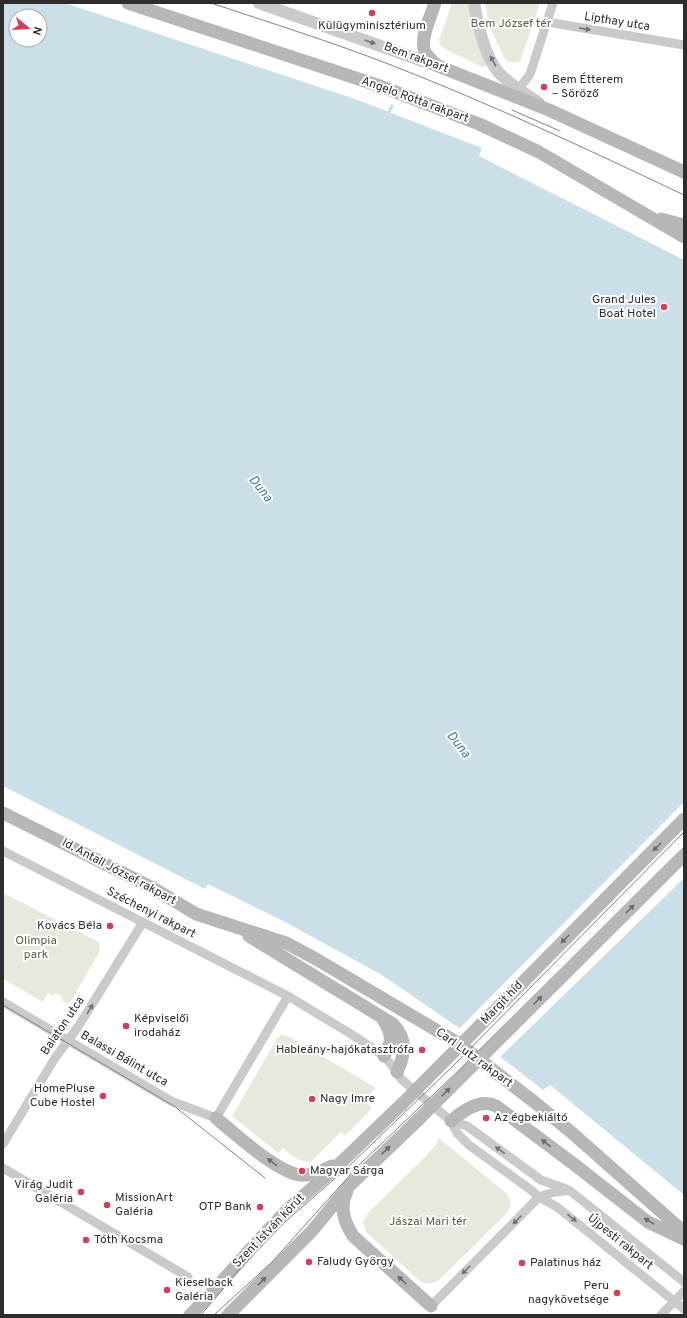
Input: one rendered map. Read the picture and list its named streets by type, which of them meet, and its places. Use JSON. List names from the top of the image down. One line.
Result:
{"streets":{"main road":["Bem rakpart","Angelo Rotta rakpart","Id. Antall József rakpart","Margit híd","Carl Lutz rakpart","Szent István körút"],"street":["Lipthay utca","Széchenyi rakpart","Balaton utca","Balassi Bálint utca","Újpesti rakpart"]},"crossings":[["Id. Antall József rakpart","Carl Lutz rakpart"],["Széchenyi rakpart","Balaton utca"],["Margit híd","Szent István körút"],["Balaton utca","Balassi Bálint utca"]],"one_way":["Lipthay utca","Balaton utca"],"water":["Duna"],"parks":["Bem József tér","Olimpia park","Jászai Mari tér"],"places":["Külügyminisztérium","Bem Étterem – Söröző","Grand Jules Boat Hotel","Kovács Béla","Képviselői irodaház","Hableány-hajókatasztrófa","HomePluse Cube Hostel","Nagy Imre","Az égbekiáltó","Magyar Sárga","Virág Judit Galéria","MissionArt Galéria","OTP Bank","Tóth Kocsma","Faludy György","Palatinus ház","Kieselback Galéria","Peru nagykövetsége"],"north":"right"}
